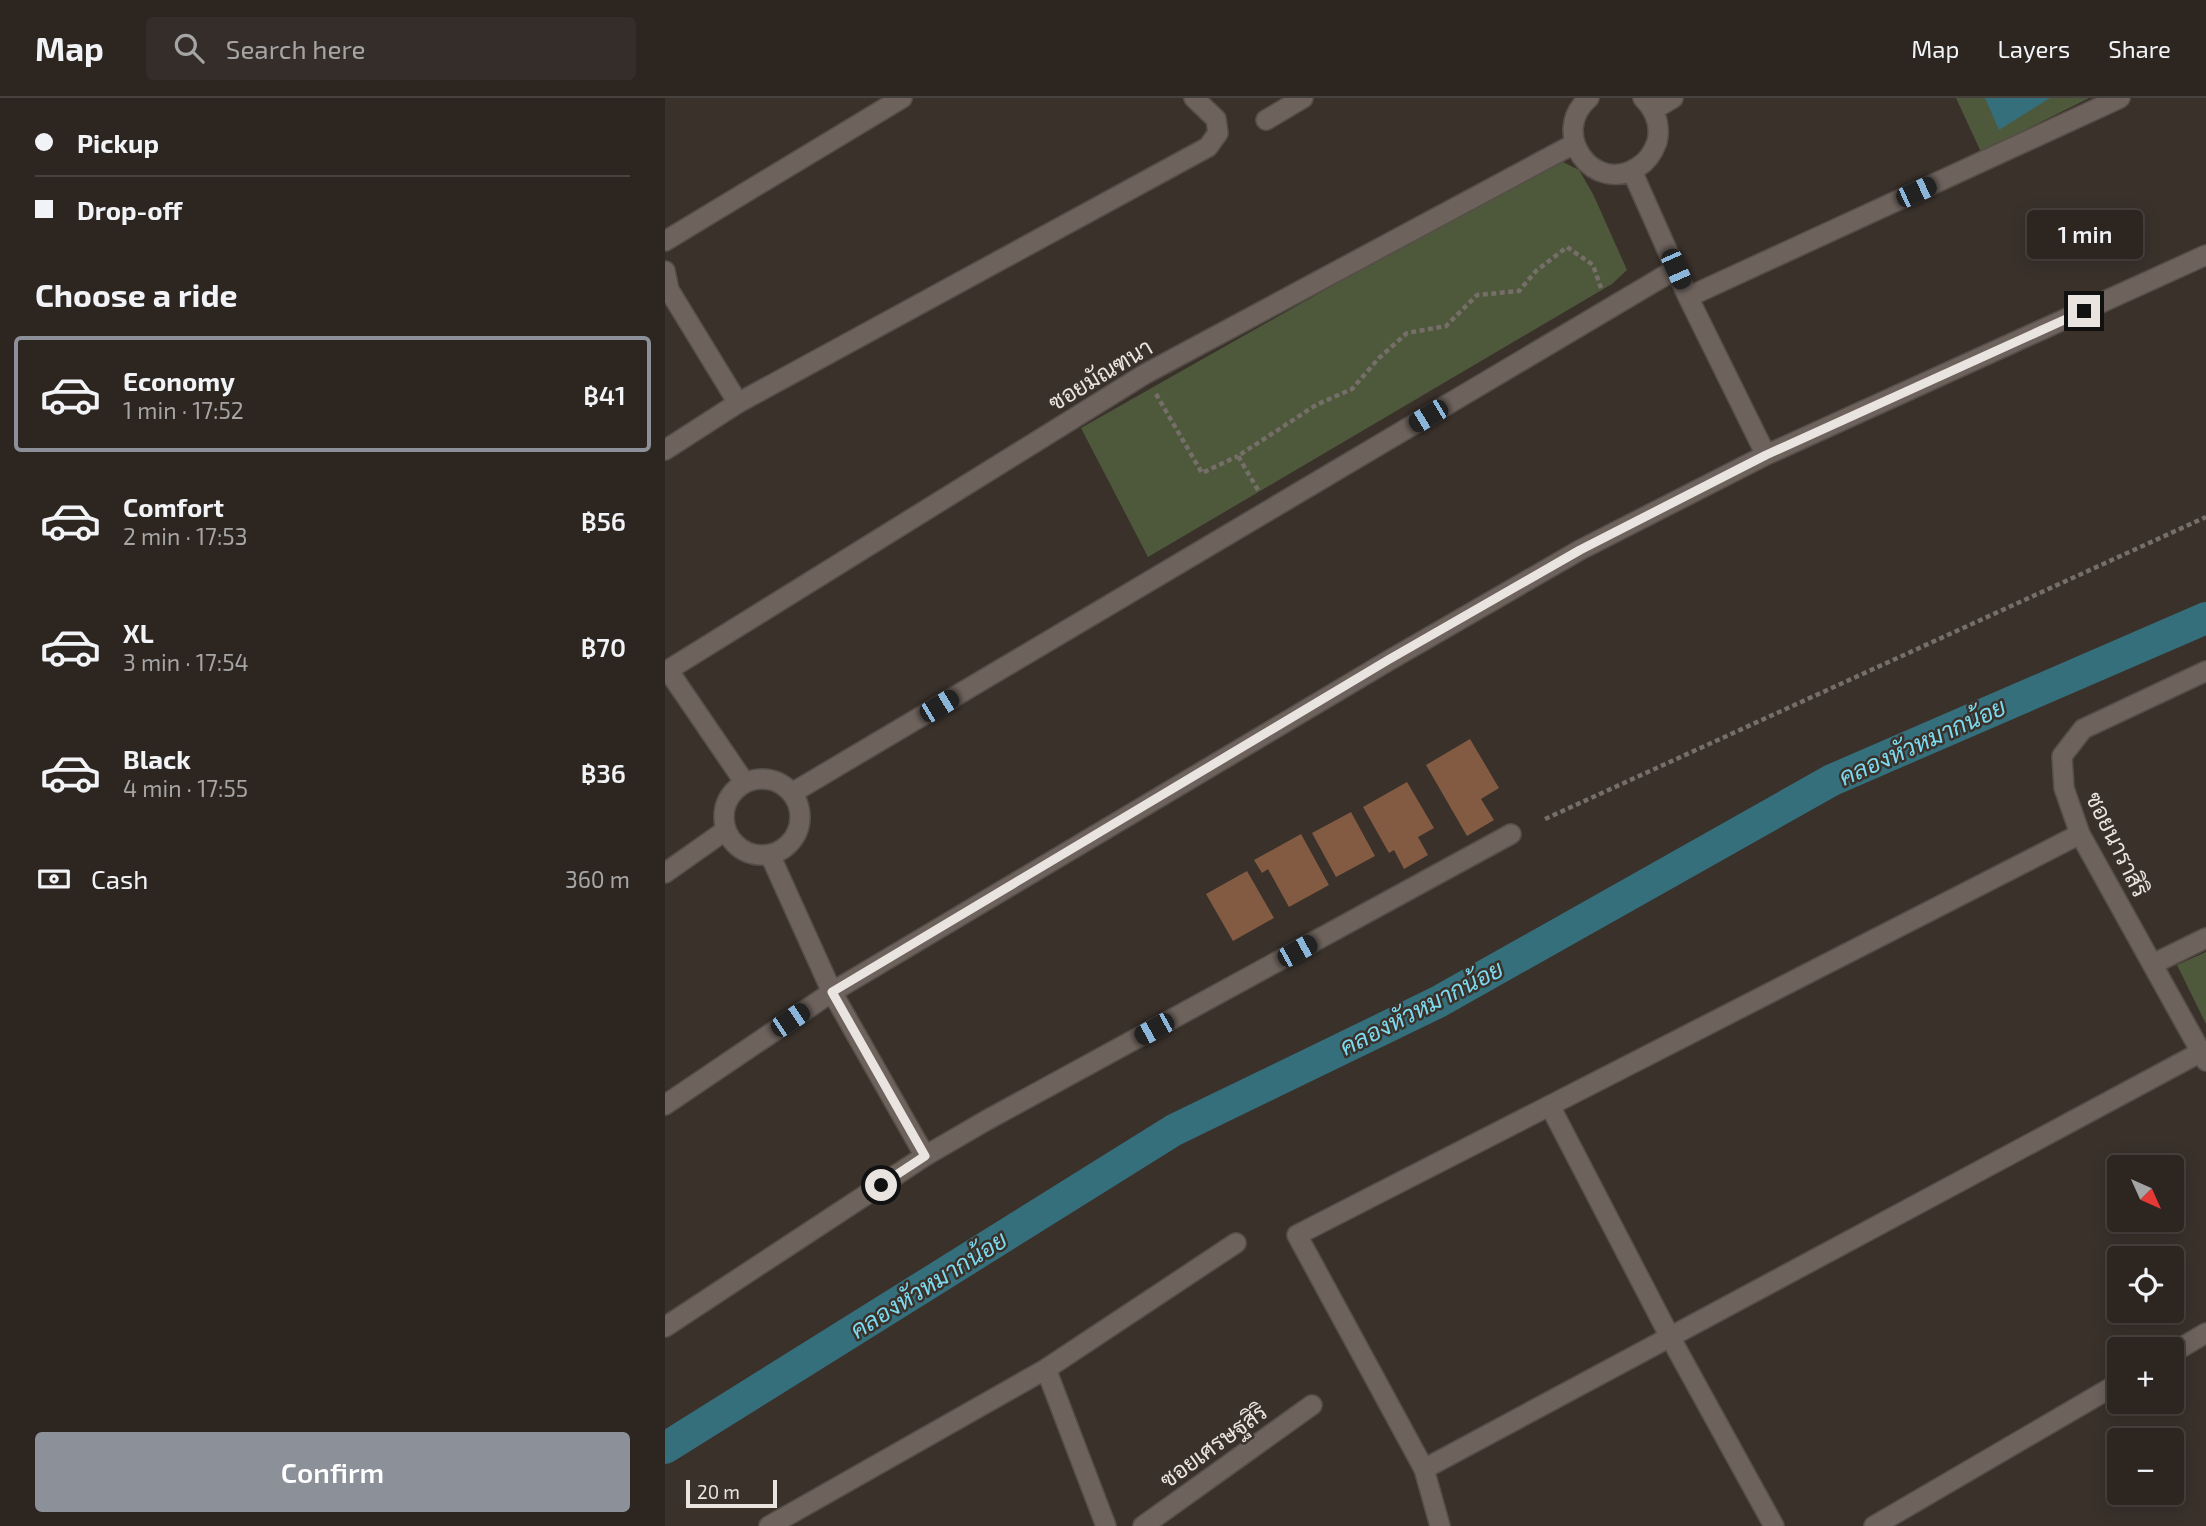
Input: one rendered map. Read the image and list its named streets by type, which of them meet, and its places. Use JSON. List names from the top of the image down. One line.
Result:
{"streets":{"street":["ซอยมัณฑนา","ซอยนาราสิริ","ซอยเศรษฐสิริ"]},"water":["คลองหัวหมากน้อย"],"scale_bar":"20 m","north":"bottom right","page":{"header":"Map","search":"Search here","nav":["Map","Layers","Share"],"banner":["Pickup","Drop-off"],"bubble":"1 min","heading":"Choose a ride","list":[{"name":"Economy","note":"1 min · 17:52","value":"฿41"},{"name":"Comfort","note":"2 min · 17:53","value":"฿56"},{"name":"XL","note":"3 min · 17:54","value":"฿70"},{"name":"Black","note":"4 min · 17:55","value":"฿36"}],"pay":["Cash","360 m"],"map_buttons":["+","−"],"buttons":"Confirm","scale":"20 m"}}
